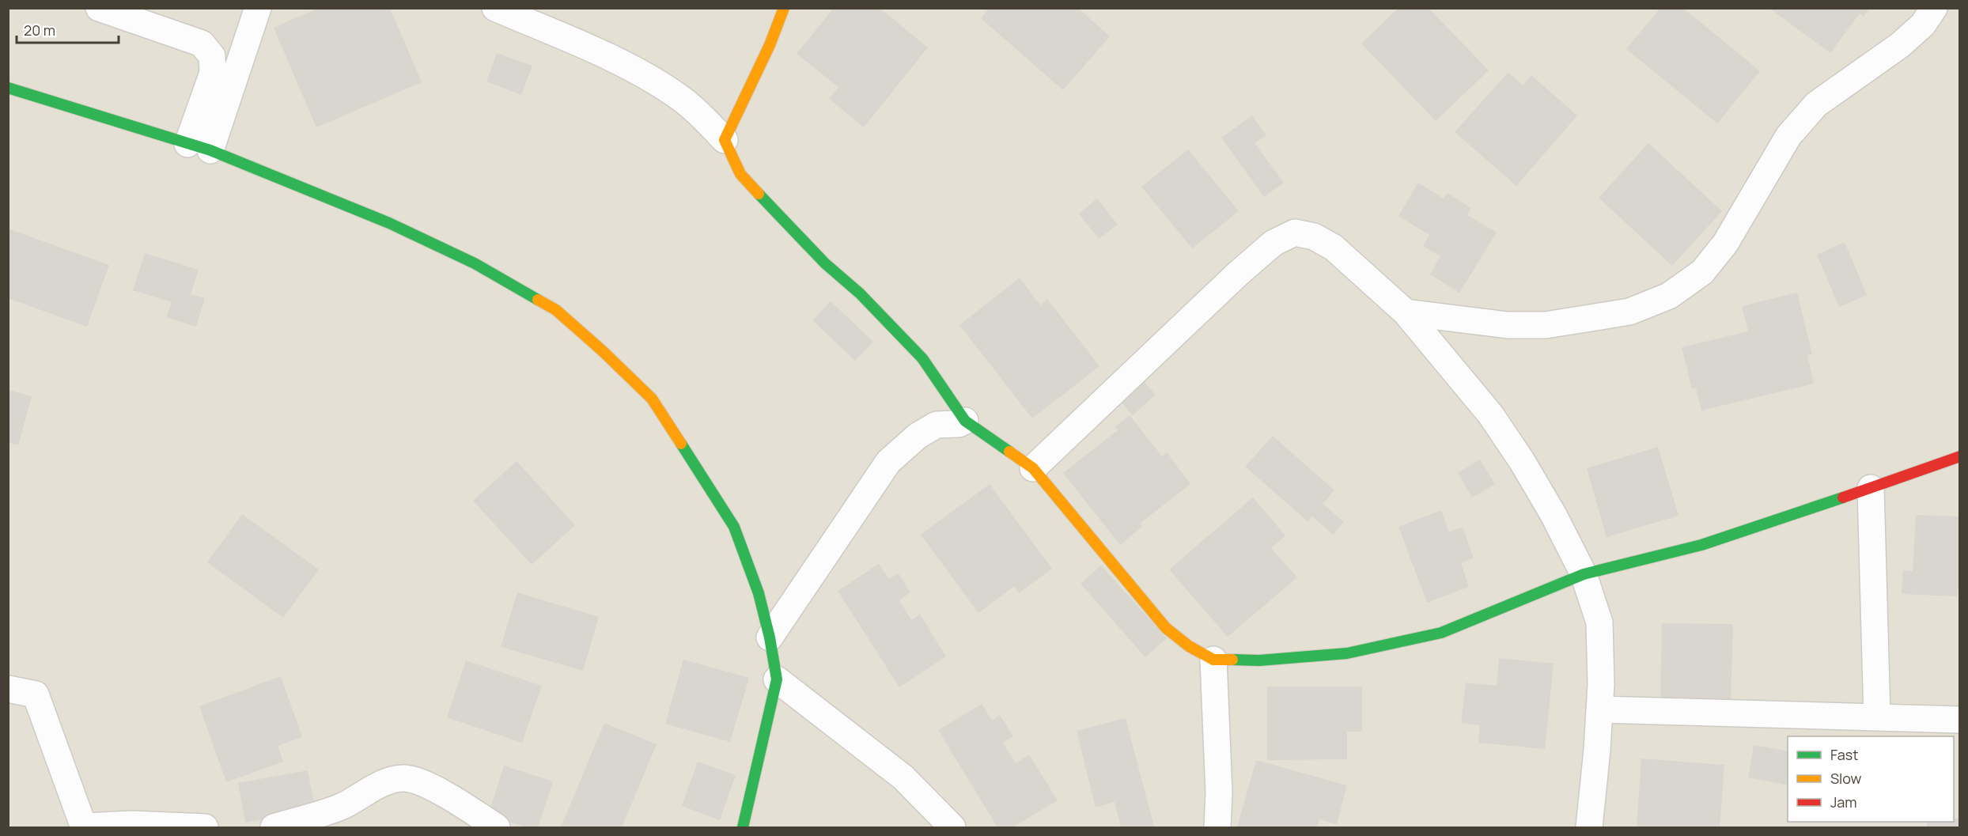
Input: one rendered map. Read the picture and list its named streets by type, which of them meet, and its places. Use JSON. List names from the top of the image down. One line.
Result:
{"legend":["Fast","Slow","Jam"],"scale_bar":"20 m"}
